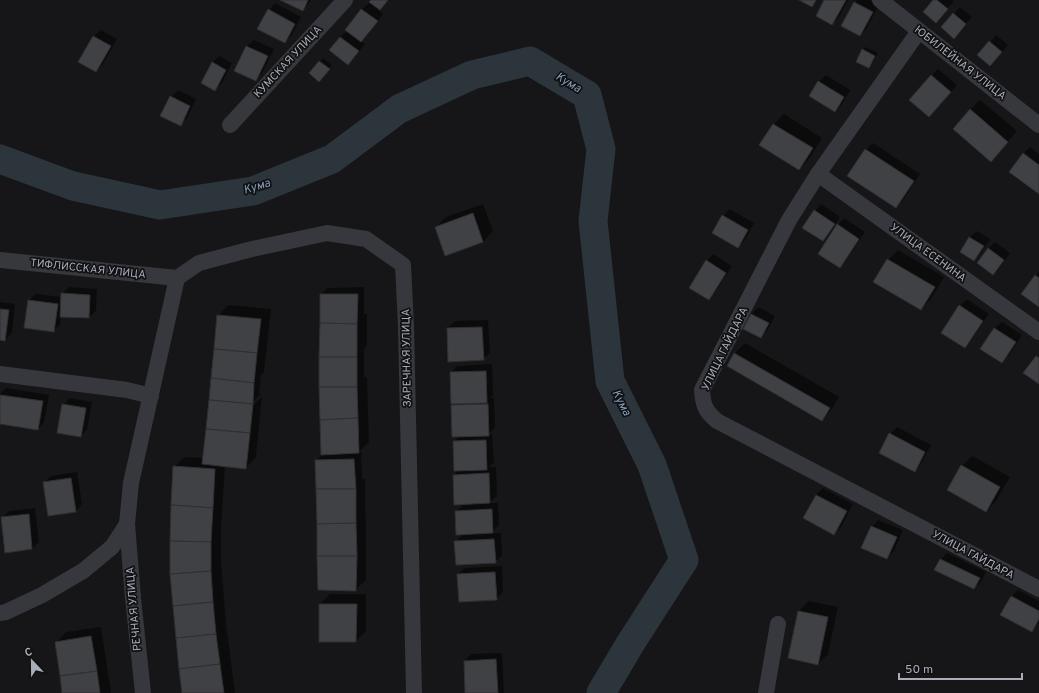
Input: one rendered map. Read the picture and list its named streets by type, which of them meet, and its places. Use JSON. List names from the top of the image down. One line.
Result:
{"streets":{"street":["КУМСКАЯ УЛИЦА","ЮБИЛЕЙНАЯ УЛИЦА","УЛИЦА ЕСЕНИНА","ТИФЛИССКАЯ УЛИЦА","УЛИЦА ГАЙДАРА","ЗАРЕЧНАЯ УЛИЦА","РЕЧНАЯ УЛИЦА"]},"crossings":[["ЮБИЛЕЙНАЯ УЛИЦА","УЛИЦА ГАЙДАРА"],["УЛИЦА ЕСЕНИНА","УЛИЦА ГАЙДАРА"],["ТИФЛИССКАЯ УЛИЦА","ЗАРЕЧНАЯ УЛИЦА"],["ТИФЛИССКАЯ УЛИЦА","РЕЧНАЯ УЛИЦА"],["ЗАРЕЧНАЯ УЛИЦА","РЕЧНАЯ УЛИЦА"]],"water":["Кума"],"scale_bar":"50 m","north":"top"}
